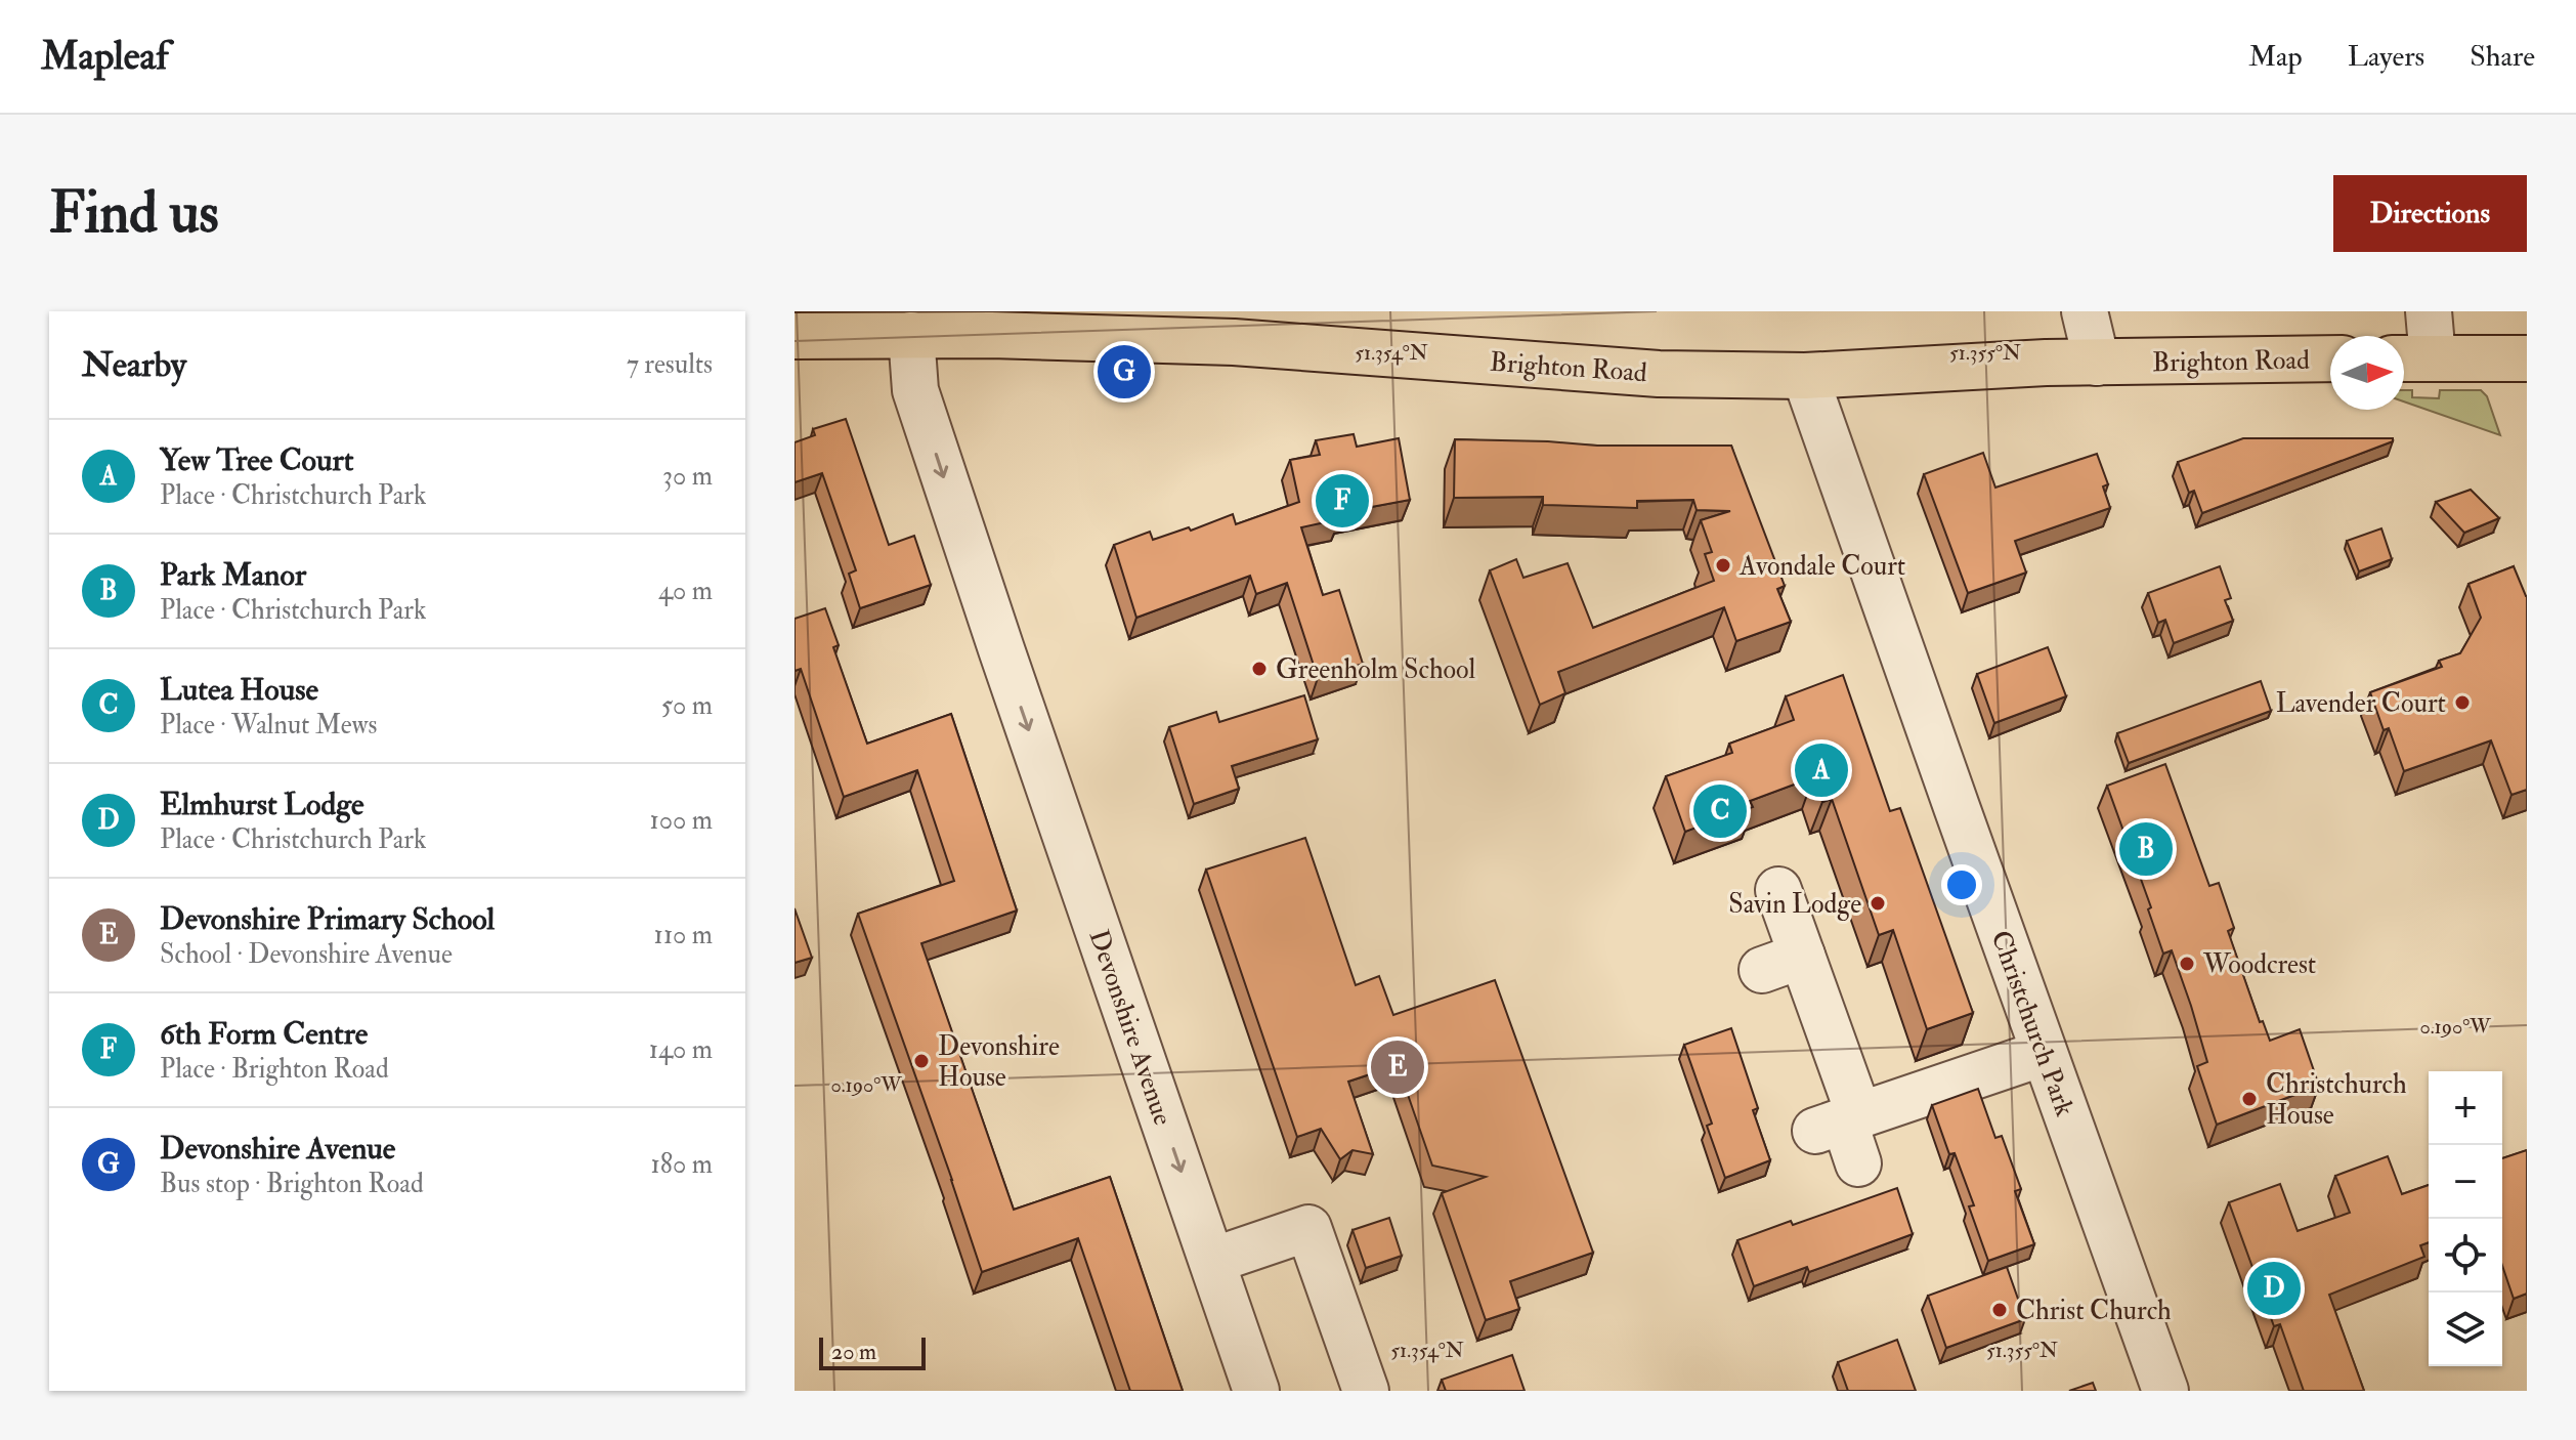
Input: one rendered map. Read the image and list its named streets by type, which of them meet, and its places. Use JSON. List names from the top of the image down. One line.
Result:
{"streets":{"main road":["Brighton Road"],"street":["Christchurch Park","Devonshire Avenue"]},"crossings":[["Brighton Road","Christchurch Park"],["Brighton Road","Devonshire Avenue"]],"one_way":["Devonshire Avenue"],"places":["Avondale Court","Greenholm School","Lavender Court","Savin Lodge","Woodcrest","Devonshire House","Christchurch House","Christ Church"],"scale_bar":"20 m","north":"right","page":{"header":"Mapleaf","nav":["Map","Layers","Share"],"buttons":"Directions","title":"Find us","heading":["Nearby","7 results"],"pins":["G","F","A","C","B","E","D"],"list":[{"mark":"A","name":"Yew Tree Court","note":"Place · Christchurch Park","value":"30 m"},{"mark":"B","name":"Park Manor","note":"Place · Christchurch Park","value":"40 m"},{"mark":"C","name":"Lutea House","note":"Place · Walnut Mews","value":"50 m"},{"mark":"D","name":"Elmhurst Lodge","note":"Place · Christchurch Park","value":"100 m"},{"mark":"E","name":"Devonshire Primary School","note":"School · Devonshire Avenue","value":"110 m"},{"mark":"F","name":"6th Form Centre","note":"Place · Brighton Road","value":"140 m"},{"mark":"G","name":"Devonshire Avenue","note":"Bus stop · Brighton Road","value":"180 m"}],"map_buttons":["+","−"],"scale":"20 m"},"coordinates":["51.354°N","51.355°N","0.190°W"]}
